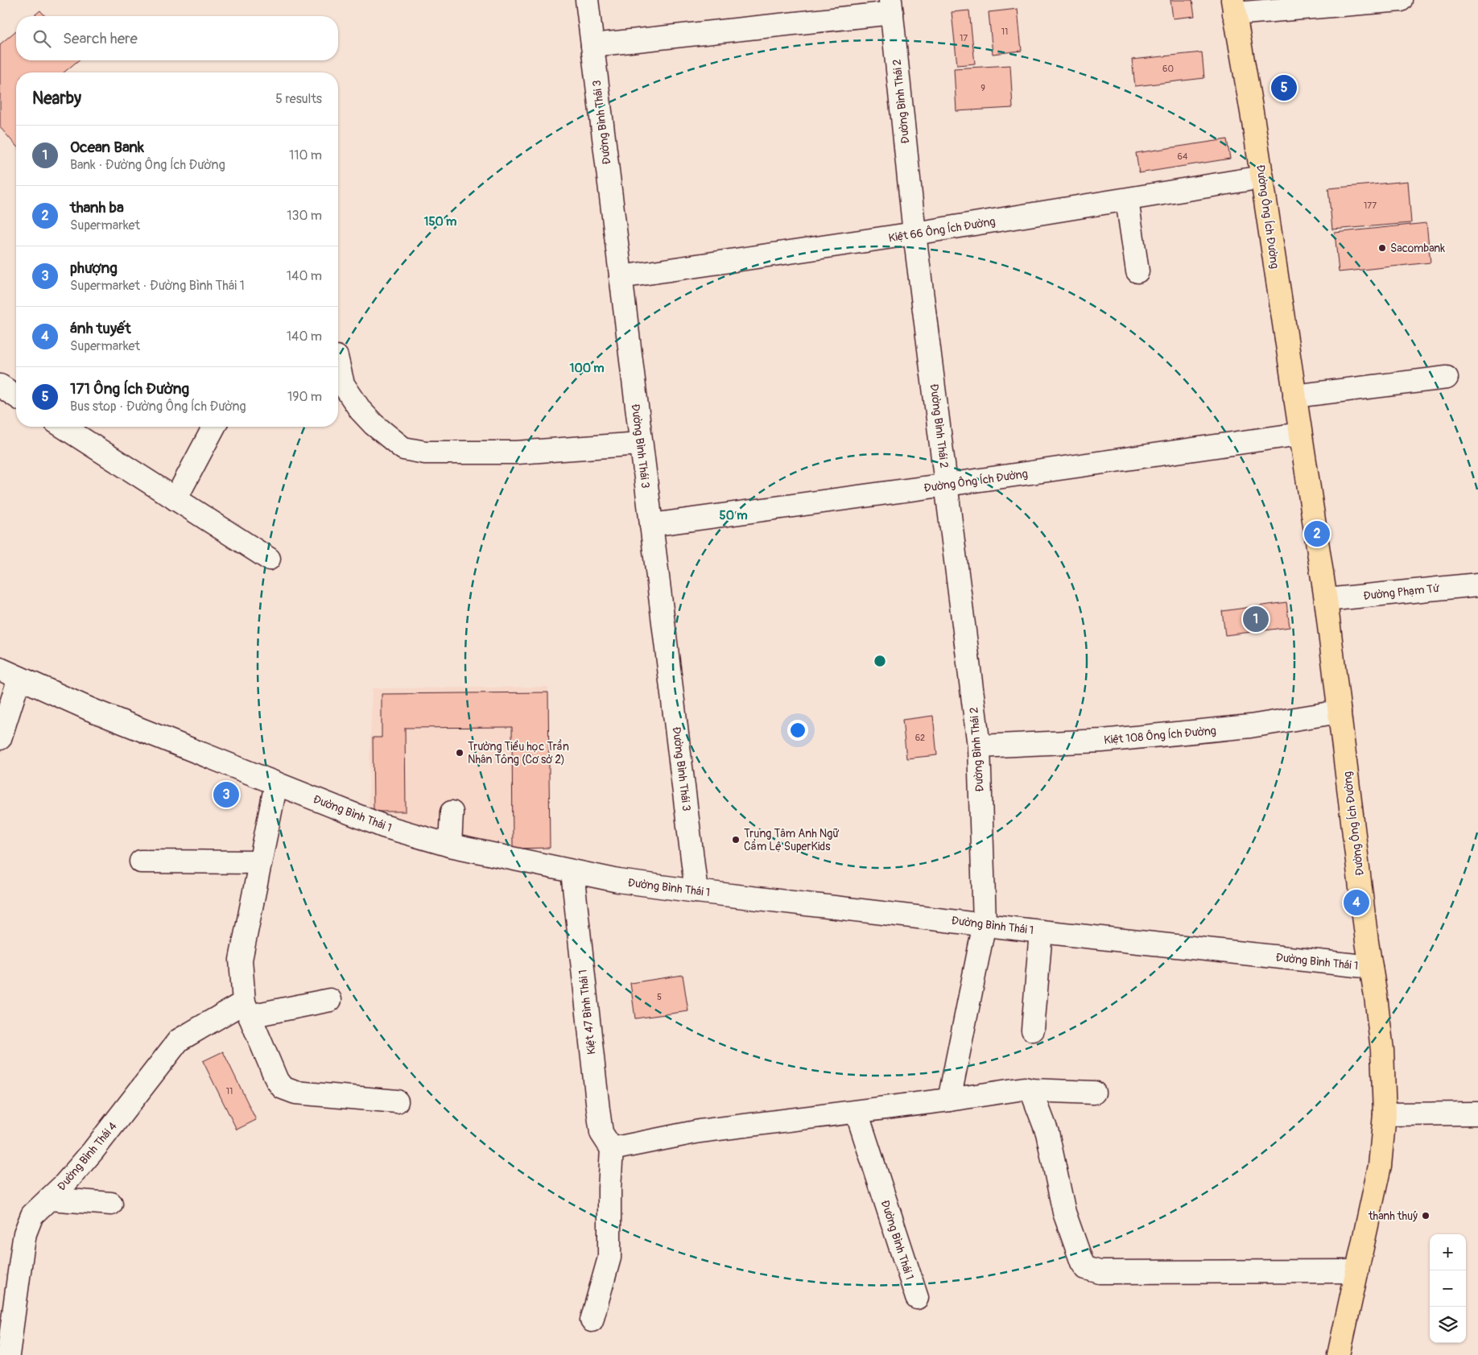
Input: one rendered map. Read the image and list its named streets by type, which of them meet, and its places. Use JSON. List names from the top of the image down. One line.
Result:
{"streets":{"main road":["Đường Ông Ích Đường"],"street":["Đường Bình Thái 2","Đường Bình Thái 3","Kiệt 66 Ông Ích Đường","Đường Phạm Tứ","Kiệt 108 Ông Ích Đường","Đường Bình Thái 1","Kiệt 47 Bình Thái 1","Đường Bình Thái 4"]},"crossings":[["Đường Bình Thái 2","Đường Ông Ích Đường"],["Đường Bình Thái 2","Kiệt 66 Ông Ích Đường"],["Đường Bình Thái 2","Kiệt 108 Ông Ích Đường"],["Đường Bình Thái 2","Đường Bình Thái 1"],["Đường Bình Thái 3","Đường Ông Ích Đường"],["Đường Bình Thái 3","Kiệt 66 Ông Ích Đường"],["Đường Bình Thái 3","Đường Bình Thái 1"],["Đường Ông Ích Đường","Kiệt 66 Ông Ích Đường"],["Đường Ông Ích Đường","Đường Phạm Tứ"],["Đường Ông Ích Đường","Kiệt 108 Ông Ích Đường"],["Đường Ông Ích Đường","Đường Bình Thái 1"],["Đường Bình Thái 1","Kiệt 47 Bình Thái 1"]],"places":["Sacombank","Trường Tiểu học Trần Nhân Tông (Cơ sở 2)","Trung Tâm Anh Ngữ Cẩm Lệ SuperKids","thanh thuý"],"house_numbers":["11","17","60","9","64","177","62","5","11"],"page":{"search":"Search here","heading":["Nearby","5 results"],"pins":["5","2","1","3","4"],"list":[{"mark":"1","name":"Ocean Bank","note":"Bank · Đường Ông Ích Đường","value":"110 m"},{"mark":"2","name":"thanh ba","note":"Supermarket","value":"130 m"},{"mark":"3","name":"phượng","note":"Supermarket · Đường Bình Thái 1","value":"140 m"},{"mark":"4","name":"ánh tuyết","note":"Supermarket","value":"140 m"},{"mark":"5","name":"171 Ông Ích Đường","note":"Bus stop · Đường Ông Ích Đường","value":"190 m"}],"map_buttons":["+","−"]},"rings":["150 m","100 m","50 m"]}
